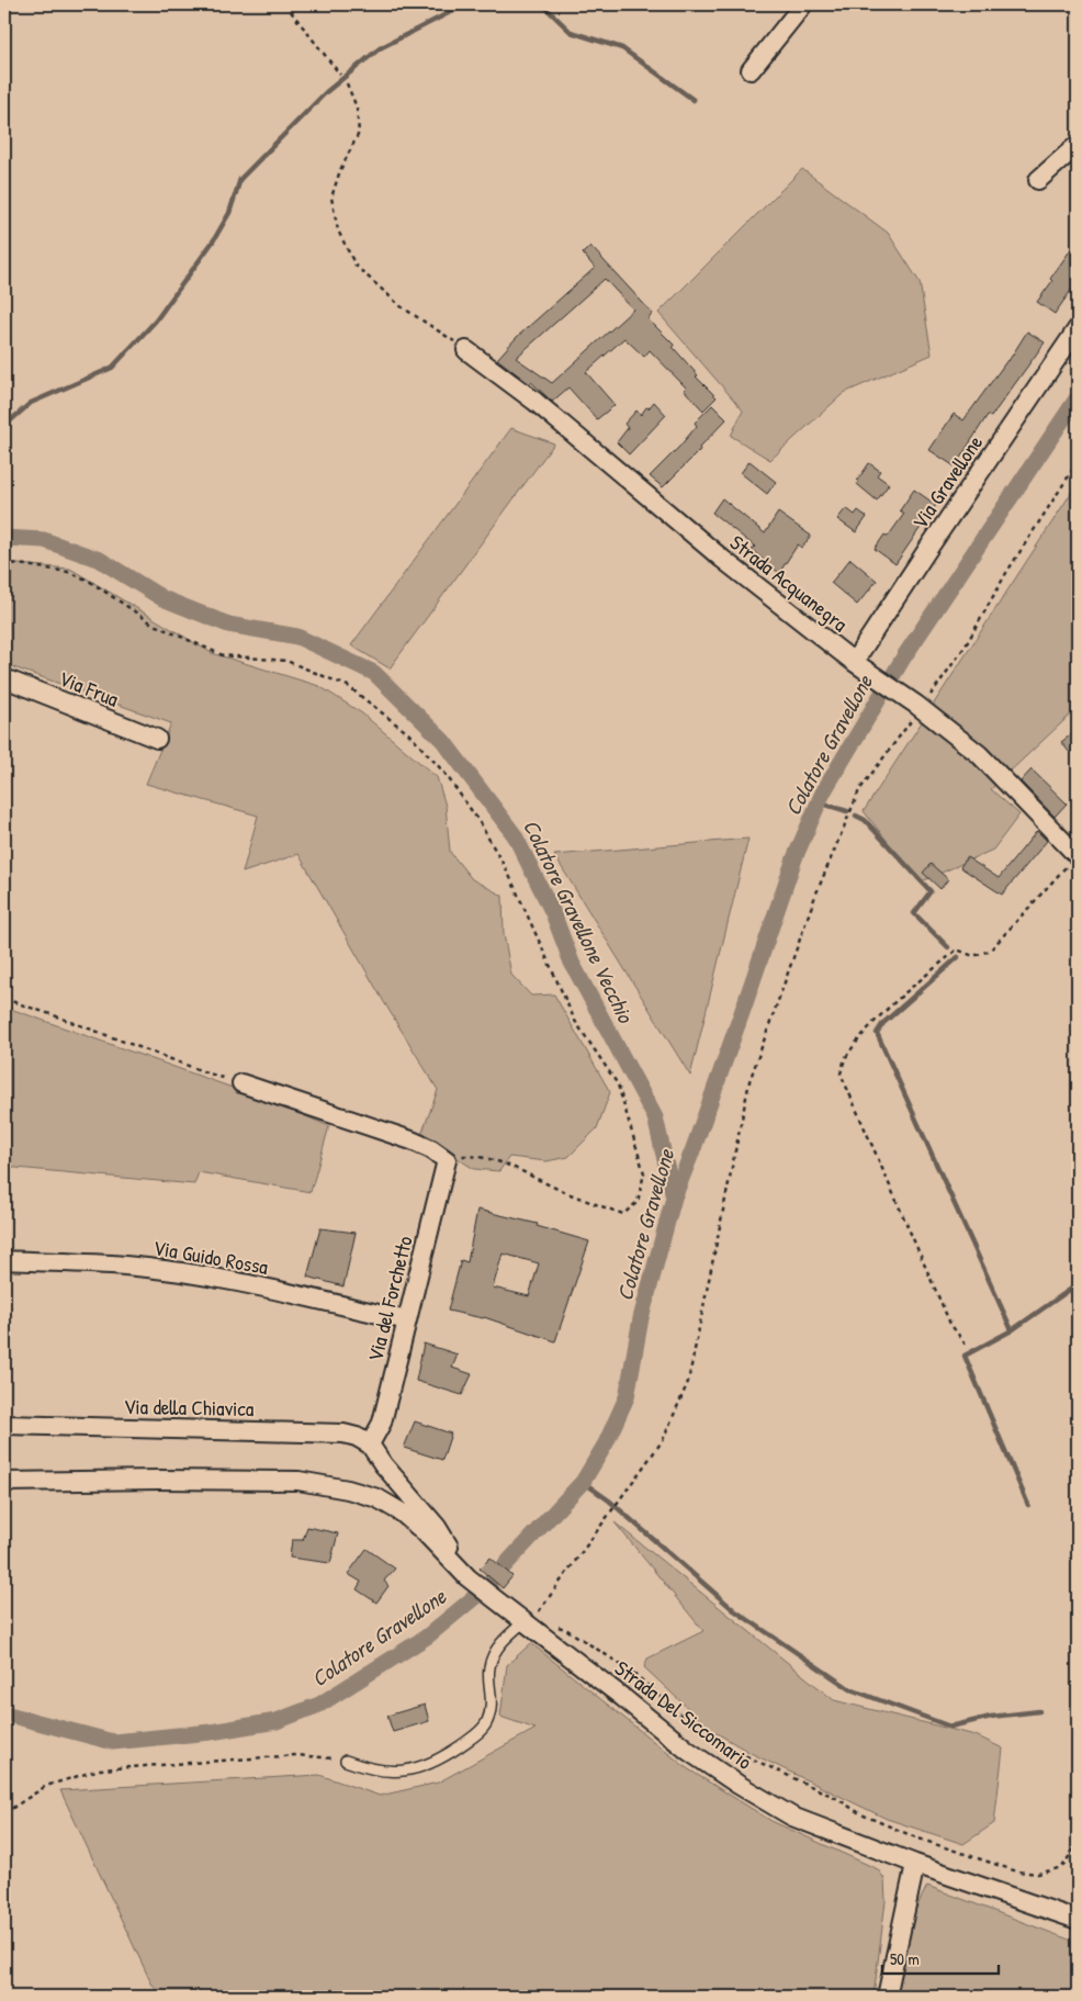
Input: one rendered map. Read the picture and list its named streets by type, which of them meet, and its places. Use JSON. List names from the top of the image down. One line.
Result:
{"streets":{"street":["Via Gravellone","Strada Acquanegra","Via Frua","Via Guido Rossa","Via del Forchetto","Via della Chiavica","Strada Del Siccomario"]},"crossings":[["Via Gravellone","Strada Acquanegra"],["Via Guido Rossa","Via del Forchetto"],["Via del Forchetto","Via della Chiavica"]],"water":["Colatore Gravellone","Colatore Gravellone Vecchio"],"scale_bar":"50 m"}
